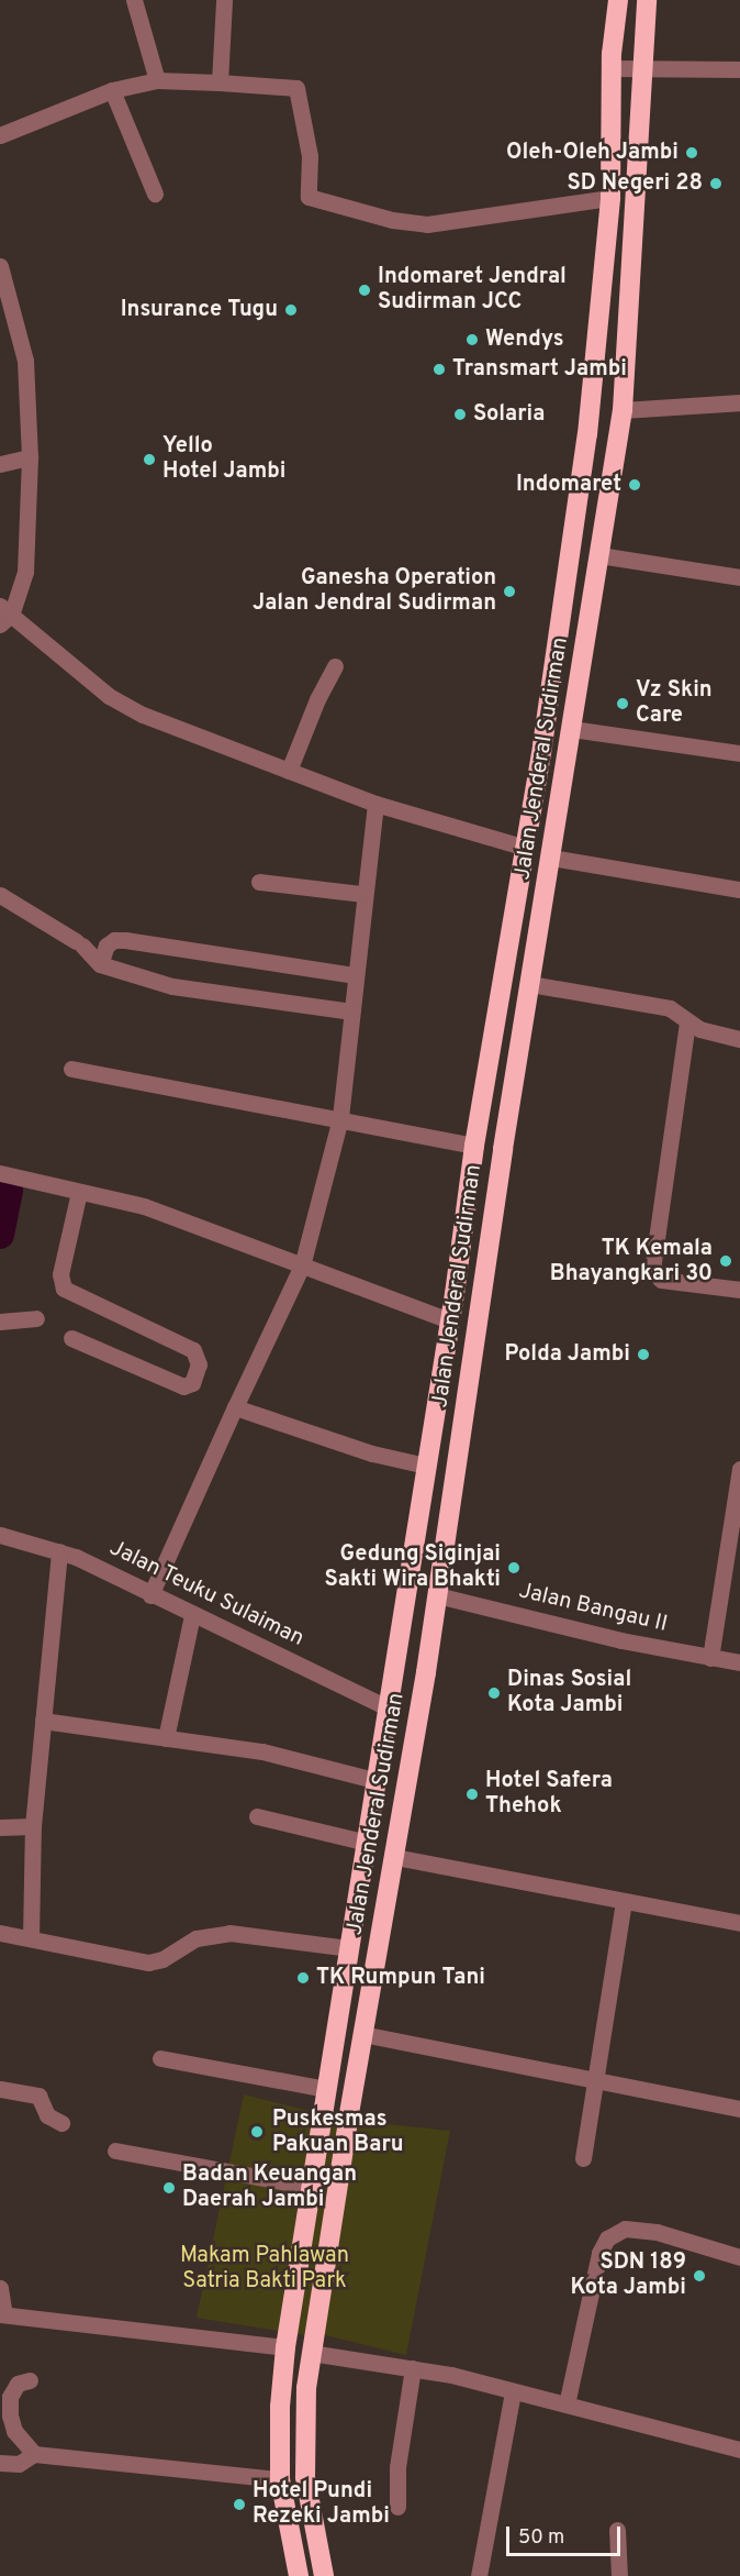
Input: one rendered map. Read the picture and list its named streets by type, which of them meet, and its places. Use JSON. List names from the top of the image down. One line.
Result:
{"streets":{"highway":["Jalan Jenderal Sudirman"],"street":["Jalan Teuku Sulaiman","Jalan Bangau II"]},"crossings":[["Jalan Jenderal Sudirman","Jalan Teuku Sulaiman"],["Jalan Jenderal Sudirman","Jalan Bangau II"]],"parks":["Makam Pahlawan Satria Bakti Park"],"places":["Oleh-Oleh Jambi","SD Negeri 28","Indomaret Jendral Sudirman JCC","Insurance Tugu","Wendys","Transmart Jambi","Solaria","Yello Hotel Jambi","Indomaret","Ganesha Operation Jalan Jendral Sudirman","Vz Skin Care","TK Kemala Bhayangkari 30","Polda Jambi","Gedung Siginjai Sakti Wira Bhakti","Dinas Sosial Kota Jambi","Hotel Safera Thehok","TK Rumpun Tani","Puskesmas Pakuan Baru","Badan Keuangan Daerah Jambi","SDN 189 Kota Jambi","Hotel Pundi Rezeki Jambi"],"scale_bar":"50 m"}
